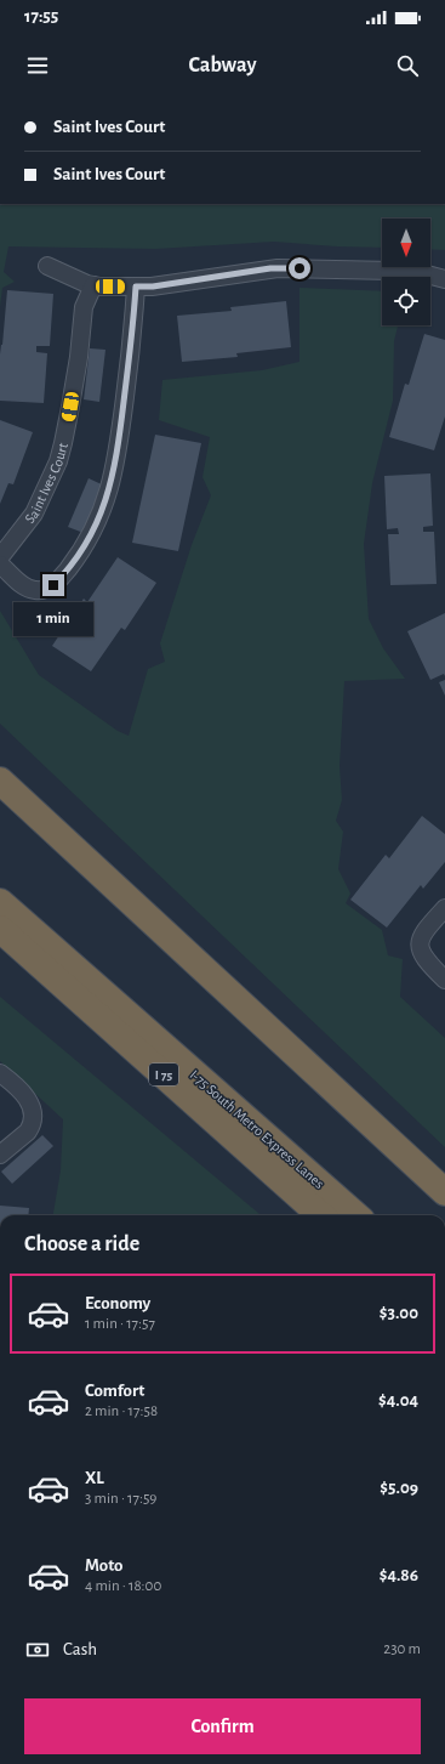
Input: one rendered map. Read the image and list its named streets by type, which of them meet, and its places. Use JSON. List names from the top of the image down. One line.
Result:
{"streets":{"highway":["I 75","I-75 South Metro Express Lanes"],"street":["Saint Ives Court"]},"north":"bottom","page":{"status":"17:55","header":"Cabway","banner":["Saint Ives Court","Saint Ives Court"],"bubble":"1 min","heading":"Choose a ride","list":[{"name":"Economy","note":"1 min · 17:57","value":"$3.00"},{"name":"Comfort","note":"2 min · 17:58","value":"$4.04"},{"name":"XL","note":"3 min · 17:59","value":"$5.09"},{"name":"Moto","note":"4 min · 18:00","value":"$4.86"}],"pay":["Cash","230 m"],"buttons":"Confirm"}}
